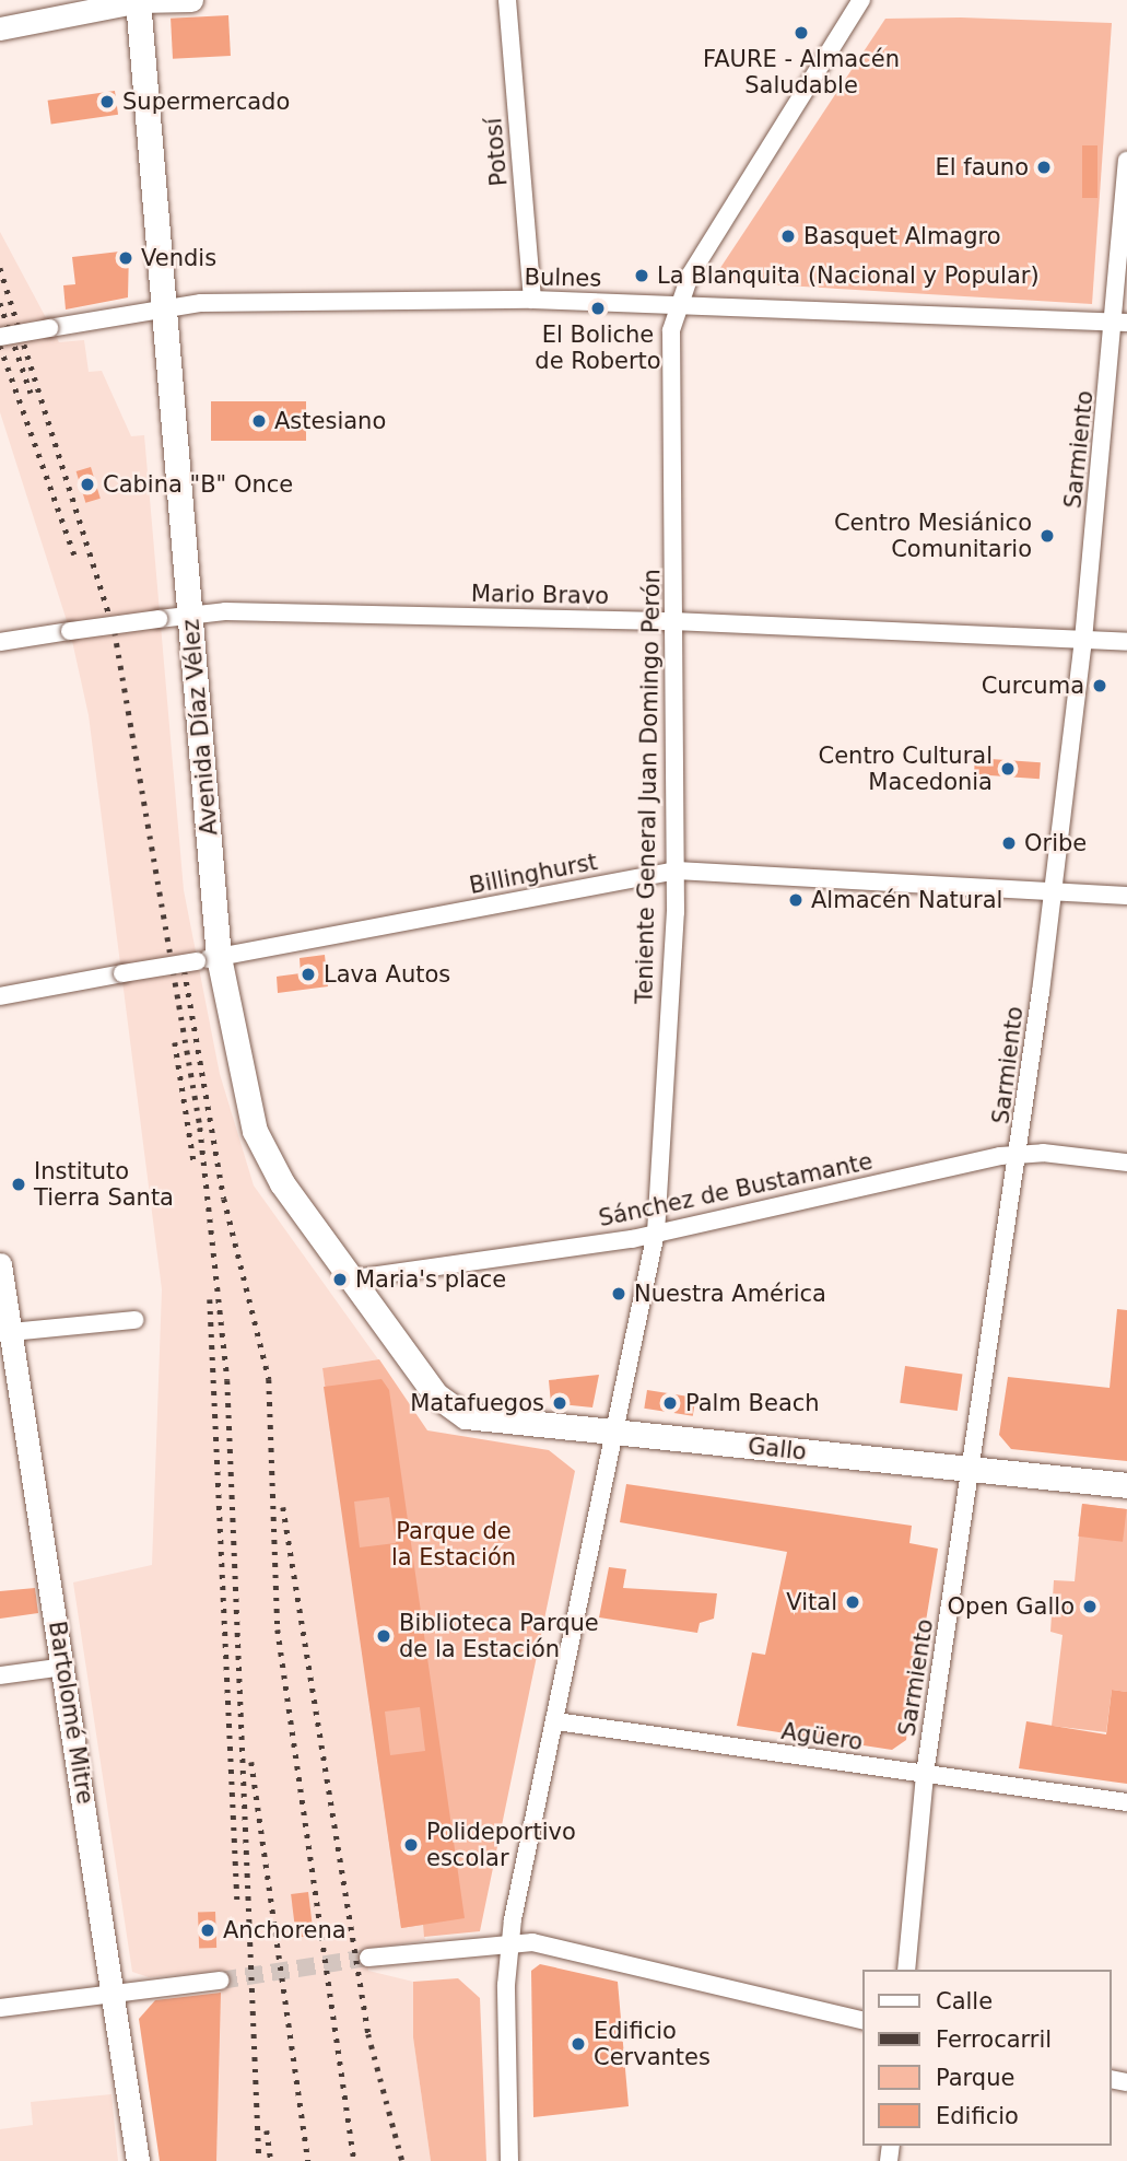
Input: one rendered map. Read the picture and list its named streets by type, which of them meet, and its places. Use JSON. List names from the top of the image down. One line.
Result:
{"streets":{"main road":["Avenida Díaz Vélez","Gallo"],"street":["Potosí","Bulnes","Sarmiento","Mario Bravo","Teniente General Juan Domingo Perón","Billinghurst","Sánchez de Bustamante","Bartolomé Mitre","Agüero"]},"crossings":[["Potosí","Bulnes"],["Bulnes","Sarmiento"],["Bulnes","Avenida Díaz Vélez"],["Bulnes","Teniente General Juan Domingo Perón"],["Sarmiento","Mario Bravo"],["Sarmiento","Billinghurst"],["Sarmiento","Sánchez de Bustamante"],["Sarmiento","Gallo"],["Sarmiento","Agüero"],["Mario Bravo","Avenida Díaz Vélez"],["Mario Bravo","Teniente General Juan Domingo Perón"],["Avenida Díaz Vélez","Billinghurst"],["Avenida Díaz Vélez","Sánchez de Bustamante"],["Avenida Díaz Vélez","Gallo"],["Teniente General Juan Domingo Perón","Billinghurst"],["Teniente General Juan Domingo Perón","Sánchez de Bustamante"],["Teniente General Juan Domingo Perón","Gallo"],["Teniente General Juan Domingo Perón","Agüero"]],"parks":["Parque de la Estación"],"places":["FAURE - Almacén Saludable","Supermercado","El fauno","Basquet Almagro","Vendis","La Blanquita (Nacional y Popular)","El Boliche de Roberto","Astesiano","Cabina \"B\" Once","Centro Mesiánico Comunitario","Curcuma","Centro Cultural Macedonia","Oribe","Almacén Natural","Lava Autos","Instituto Tierra Santa","Maria's place","Nuestra América","Matafuegos","Palm Beach","Vital","Open Gallo","Biblioteca Parque de la Estación","Polideportivo escolar","Anchorena","Edificio Cervantes"],"legend":["Calle","Ferrocarril","Parque","Edificio"]}
